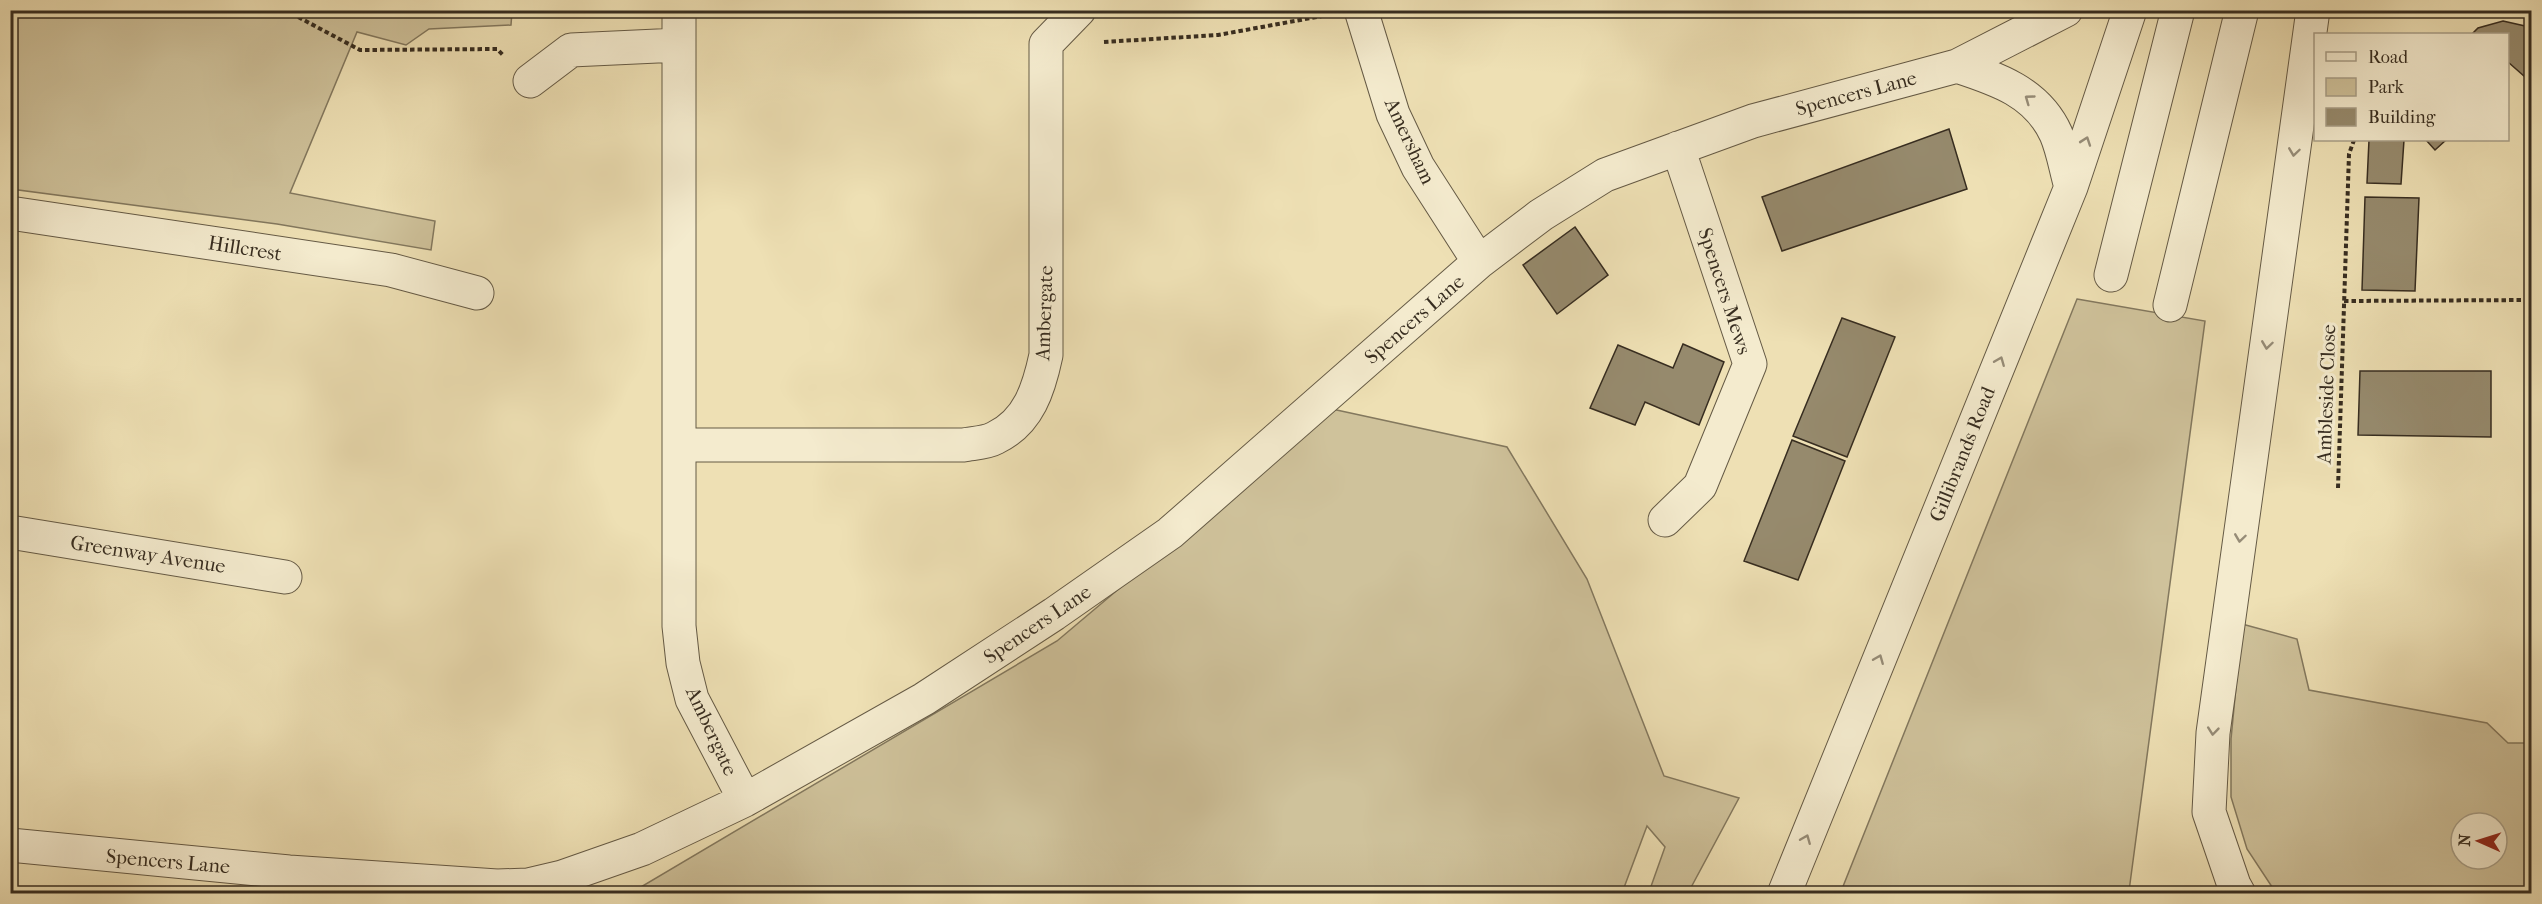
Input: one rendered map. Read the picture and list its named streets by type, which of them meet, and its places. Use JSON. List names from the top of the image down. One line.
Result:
{"streets":{"street":["Spencers Lane","Amersham","Hillcrest","Spencers Mews","Ambergate","Gillibrands Road","Greenway Avenue"],"path":["Ambleside Close"]},"crossings":[["Spencers Lane","Amersham"],["Spencers Lane","Spencers Mews"],["Spencers Lane","Ambergate"]],"legend":["Road","Park","Building"],"north":"left"}
